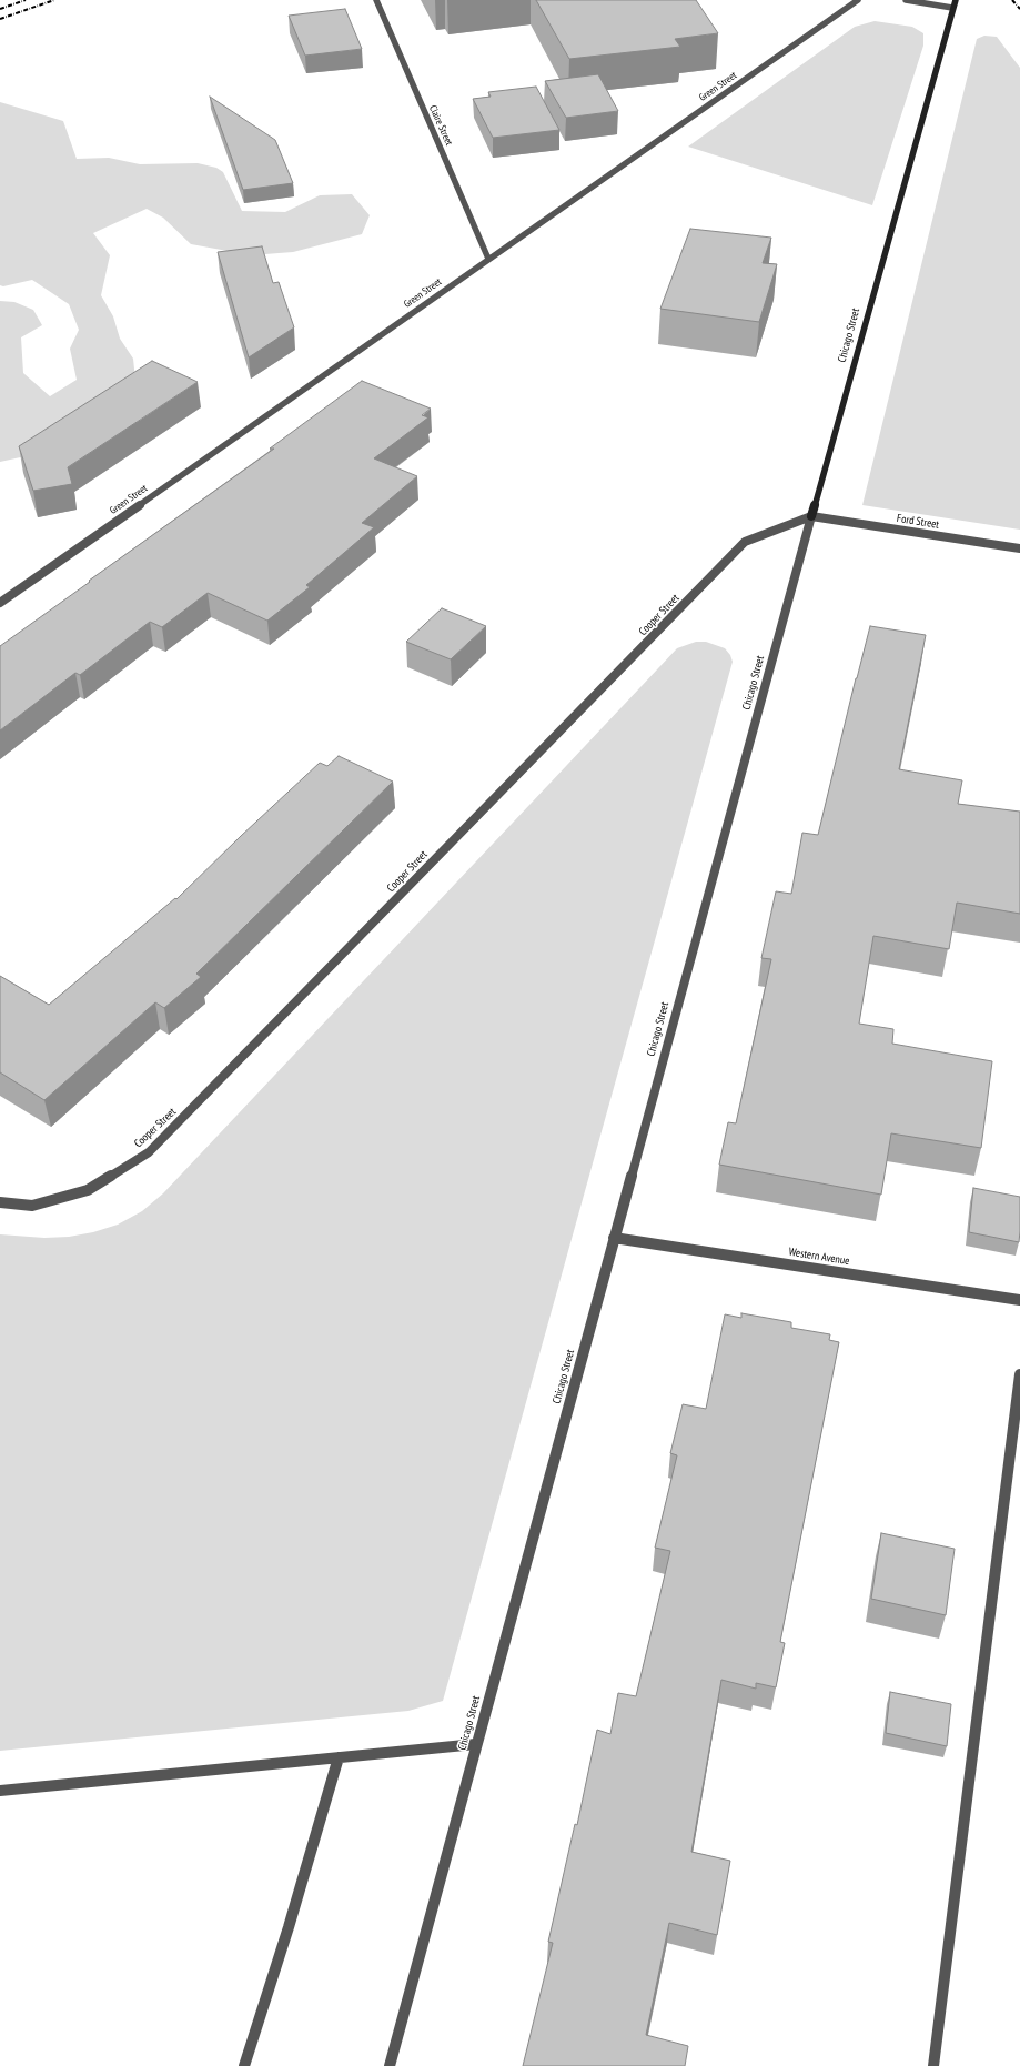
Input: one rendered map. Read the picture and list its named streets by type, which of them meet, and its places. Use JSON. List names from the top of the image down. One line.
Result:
{"streets":{"street":["Green Street","Claire Street","Chicago Street","Ford Street","Cooper Street","Western Avenue"]},"crossings":[["Green Street","Claire Street"],["Chicago Street","Ford Street"],["Chicago Street","Cooper Street"],["Chicago Street","Western Avenue"],["Ford Street","Cooper Street"]]}
